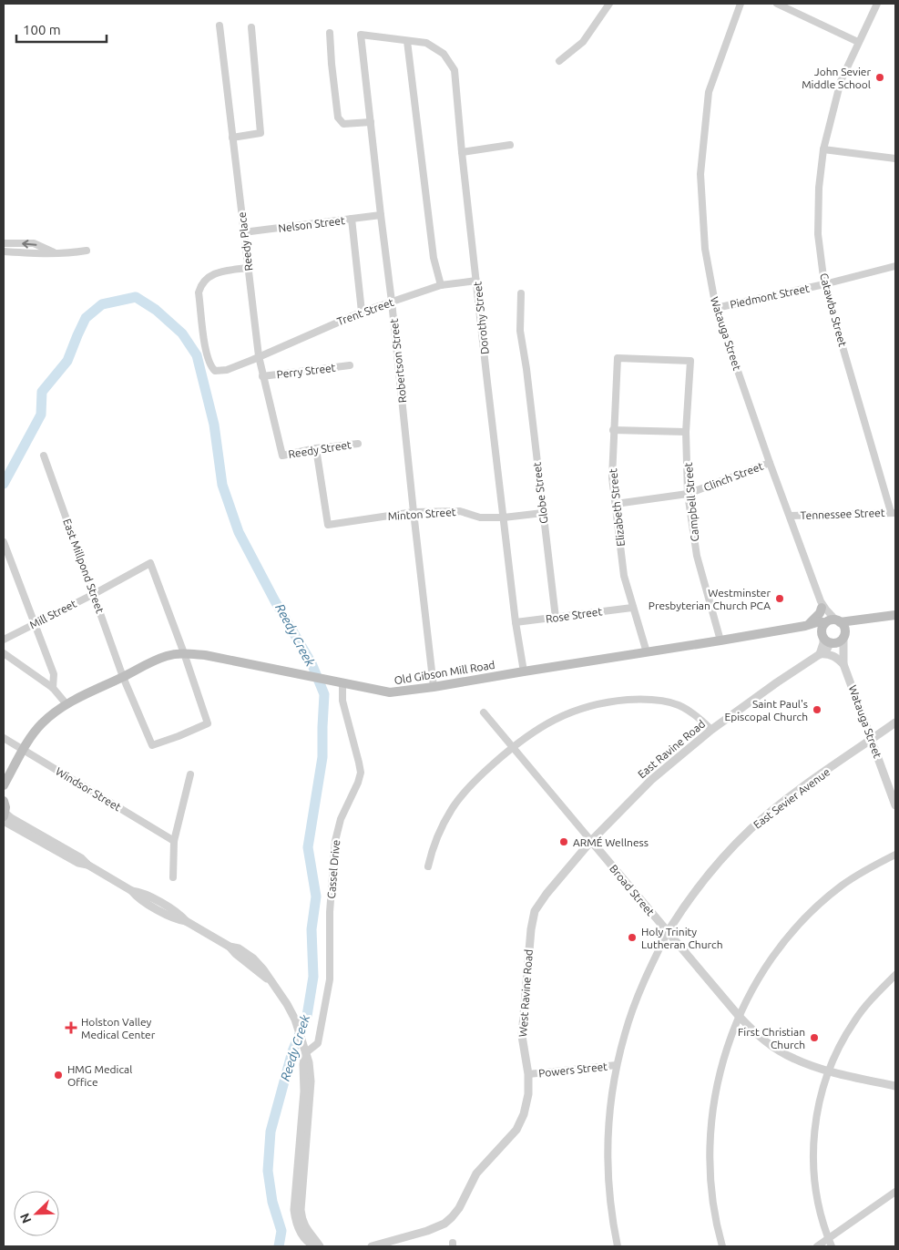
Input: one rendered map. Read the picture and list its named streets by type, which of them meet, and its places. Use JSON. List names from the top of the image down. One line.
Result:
{"streets":{"main road":["Old Gibson Mill Road"],"street":["Nelson Street","Reedy Place","Piedmont Street","Catawba Street","Trent Street","Dorothy Street","Watauga Street","Robertson Street","Perry Street","Reedy Street","Clinch Street","Globe Street","Campbell Street","Elizabeth Street","Minton Street","Tennessee Street","East Millpond Street","Mill Street","Rose Street","East Ravine Road","Windsor Street","East Sevier Avenue","Cassel Drive","Broad Street","West Ravine Road","Powers Street"]},"crossings":[["Nelson Street","Reedy Place"],["Nelson Street","Robertson Street"],["Reedy Place","Trent Street"],["Reedy Place","Perry Street"],["Reedy Place","Reedy Street"],["Piedmont Street","Catawba Street"],["Piedmont Street","Watauga Street"],["Catawba Street","Tennessee Street"],["Trent Street","Dorothy Street"],["Trent Street","Robertson Street"],["Dorothy Street","Robertson Street"],["Dorothy Street","Minton Street"],["Dorothy Street","Rose Street"],["Dorothy Street","Old Gibson Mill Road"],["Watauga Street","Clinch Street"],["Watauga Street","Tennessee Street"],["Watauga Street","Old Gibson Mill Road"],["Watauga Street","East Sevier Avenue"],["Robertson Street","Minton Street"],["Robertson Street","Old Gibson Mill Road"],["Reedy Street","Minton Street"],["Clinch Street","Campbell Street"],["Clinch Street","Elizabeth Street"],["Globe Street","Minton Street"],["Globe Street","Rose Street"],["Campbell Street","Elizabeth Street"],["Campbell Street","Old Gibson Mill Road"],["Elizabeth Street","Rose Street"],["Elizabeth Street","Old Gibson Mill Road"],["East Millpond Street","Mill Street"],["East Millpond Street","Old Gibson Mill Road"],["Mill Street","Old Gibson Mill Road"],["Old Gibson Mill Road","Windsor Street"],["Old Gibson Mill Road","Cassel Drive"],["East Ravine Road","Broad Street"],["East Ravine Road","West Ravine Road"],["East Sevier Avenue","Broad Street"],["Broad Street","West Ravine Road"],["West Ravine Road","Powers Street"]],"water":["Reedy Creek"],"places":{"other":["John Sevier Middle School","Westminster Presbyterian Church PCA","Saint Paul's Episcopal Church","ARMÉ Wellness","Holy Trinity Lutheran Church","First Christian Church","HMG Medical Office"],"health":["Holston Valley Medical Center"]},"scale_bar":"100 m","north":"bottom left"}
